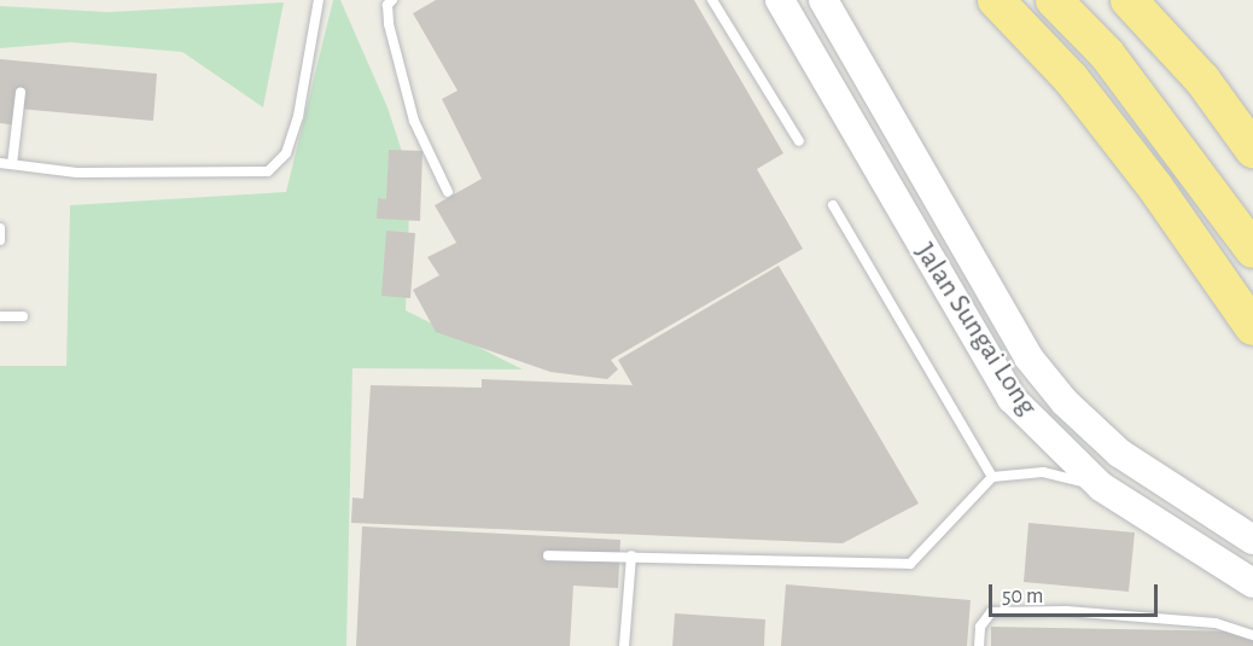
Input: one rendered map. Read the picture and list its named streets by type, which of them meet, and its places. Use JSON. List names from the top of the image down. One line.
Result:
{"streets":{"street":["Jalan Sungai Long"]},"scale_bar":"50 m"}
